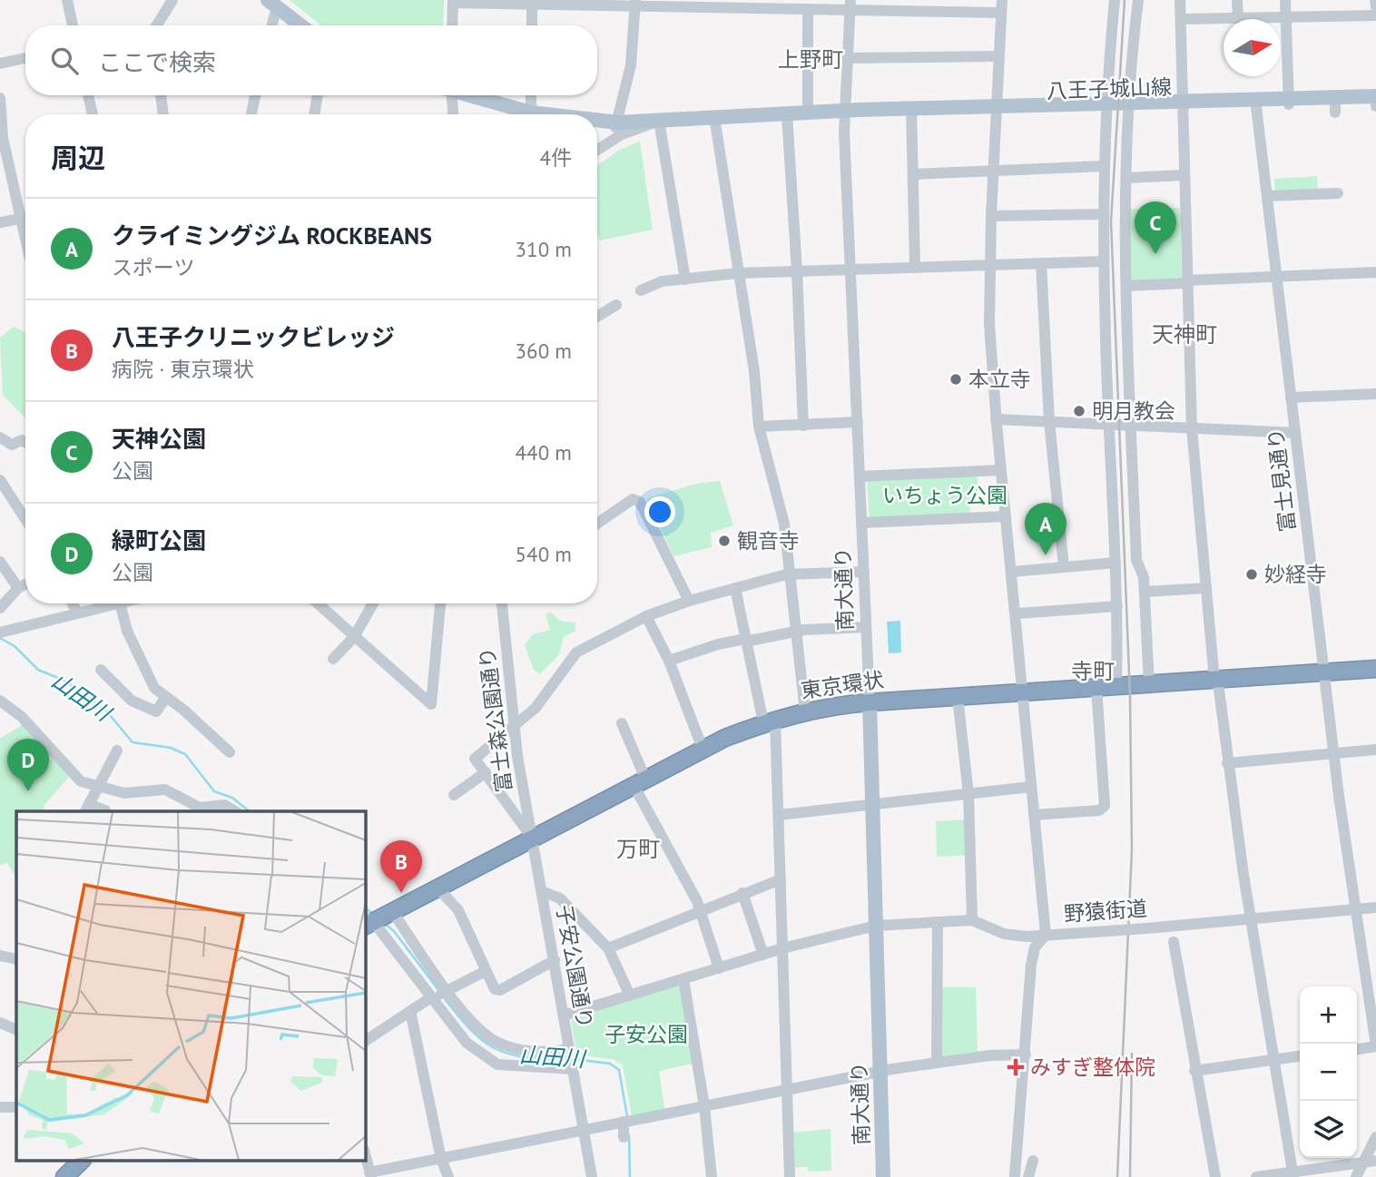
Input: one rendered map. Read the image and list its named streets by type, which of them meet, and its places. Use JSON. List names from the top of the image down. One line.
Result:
{"streets":{"highway":["東京環状"],"main road":["八王子城山線","南大通り"],"street":["富士見通り","富士森公園通り","野猿街道","子安公園通り"]},"crossings":[["八王子城山線","富士見通り"],["八王子城山線","南大通り"],["富士見通り","東京環状"],["富士見通り","野猿街道"],["南大通り","東京環状"],["東京環状","富士森公園通り"],["東京環状","子安公園通り"],["富士森公園通り","子安公園通り"]],"districts":["上野町","天神町","寺町","万町"],"water":["山田川"],"parks":["いちょう公園","子安公園"],"places":{"other":["本立寺","明月教会","観音寺","妙経寺"],"health":["みすぎ整体院"]},"north":"right","page":{"search":"ここで検索","heading":["周辺","4件"],"list":[{"mark":"A","name":"クライミングジム ROCKBEANS","note":"スポーツ","value":"310 m"},{"mark":"B","name":"八王子クリニックビレッジ","note":"病院 · 東京環状","value":"360 m"},{"mark":"C","name":"天神公園","note":"公園","value":"440 m"},{"mark":"D","name":"緑町公園","note":"公園","value":"540 m"}],"pins":["C","A","D","B"],"map_buttons":["+","−"]}}
